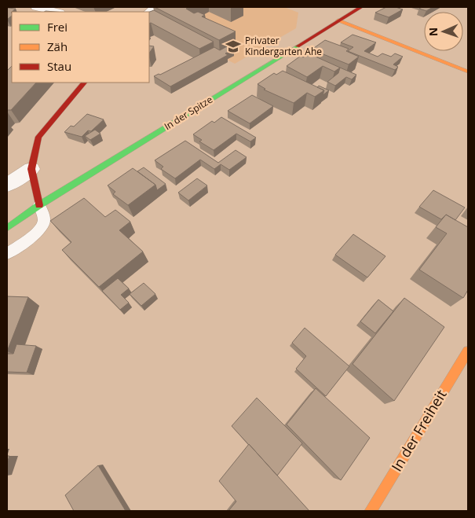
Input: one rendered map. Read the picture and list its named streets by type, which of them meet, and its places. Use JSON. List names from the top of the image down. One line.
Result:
{"streets":{"street":["In der Spitze","In der Freiheit"]},"places":{"school or university":["Privater Kindergarten Ahe"]},"legend":["Frei","Zäh","Stau"],"north":"left"}
